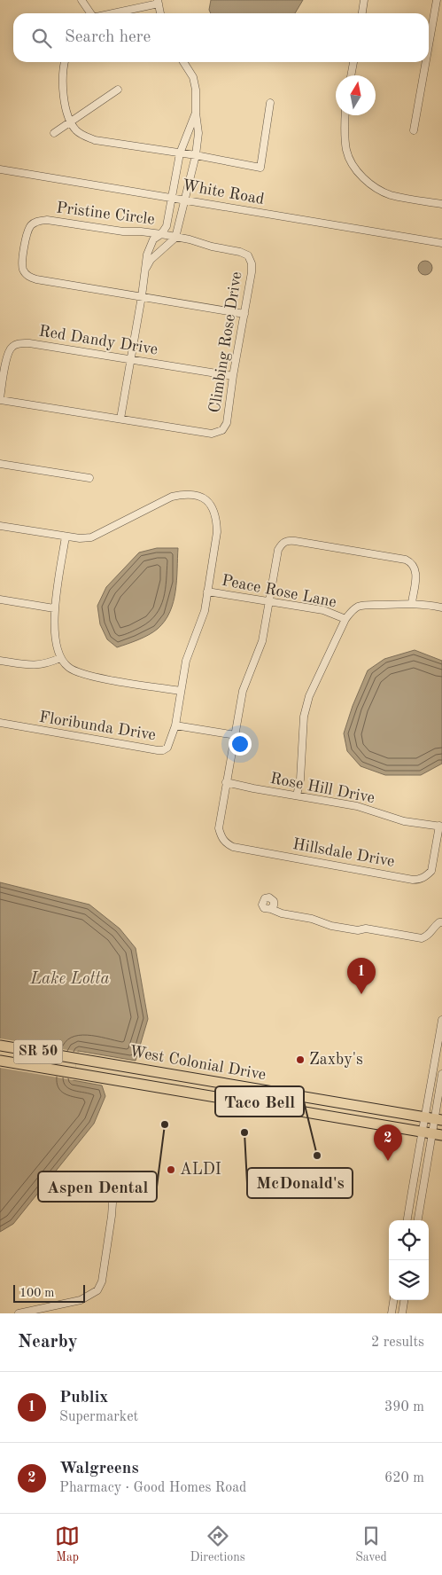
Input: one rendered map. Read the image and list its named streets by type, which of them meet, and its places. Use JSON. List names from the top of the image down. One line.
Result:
{"streets":{"highway":["SR 50","West Colonial Drive"],"street":["White Road","Pristine Circle","Red Dandy Drive","Climbing Rose Drive","Peace Rose Lane","Floribunda Drive","Rose Hill Drive","Hillsdale Drive"]},"crossings":[["Pristine Circle","Climbing Rose Drive"],["Red Dandy Drive","Climbing Rose Drive"],["Rose Hill Drive","Hillsdale Drive"]],"water":["Lake Lotta"],"places":["Zaxby's","Aspen Dental","McDonald's","Taco Bell","ALDI"],"scale_bar":"100 m","north":"top","page":{"search":"Search here","pins":["1","2"],"scale":"100 m","heading":["Nearby","2 results"],"list":[{"mark":"1","name":"Publix","note":"Supermarket","value":"390 m"},{"mark":"2","name":"Walgreens","note":"Pharmacy · Good Homes Road","value":"620 m"}],"nav":["Map","Directions","Saved"]}}
